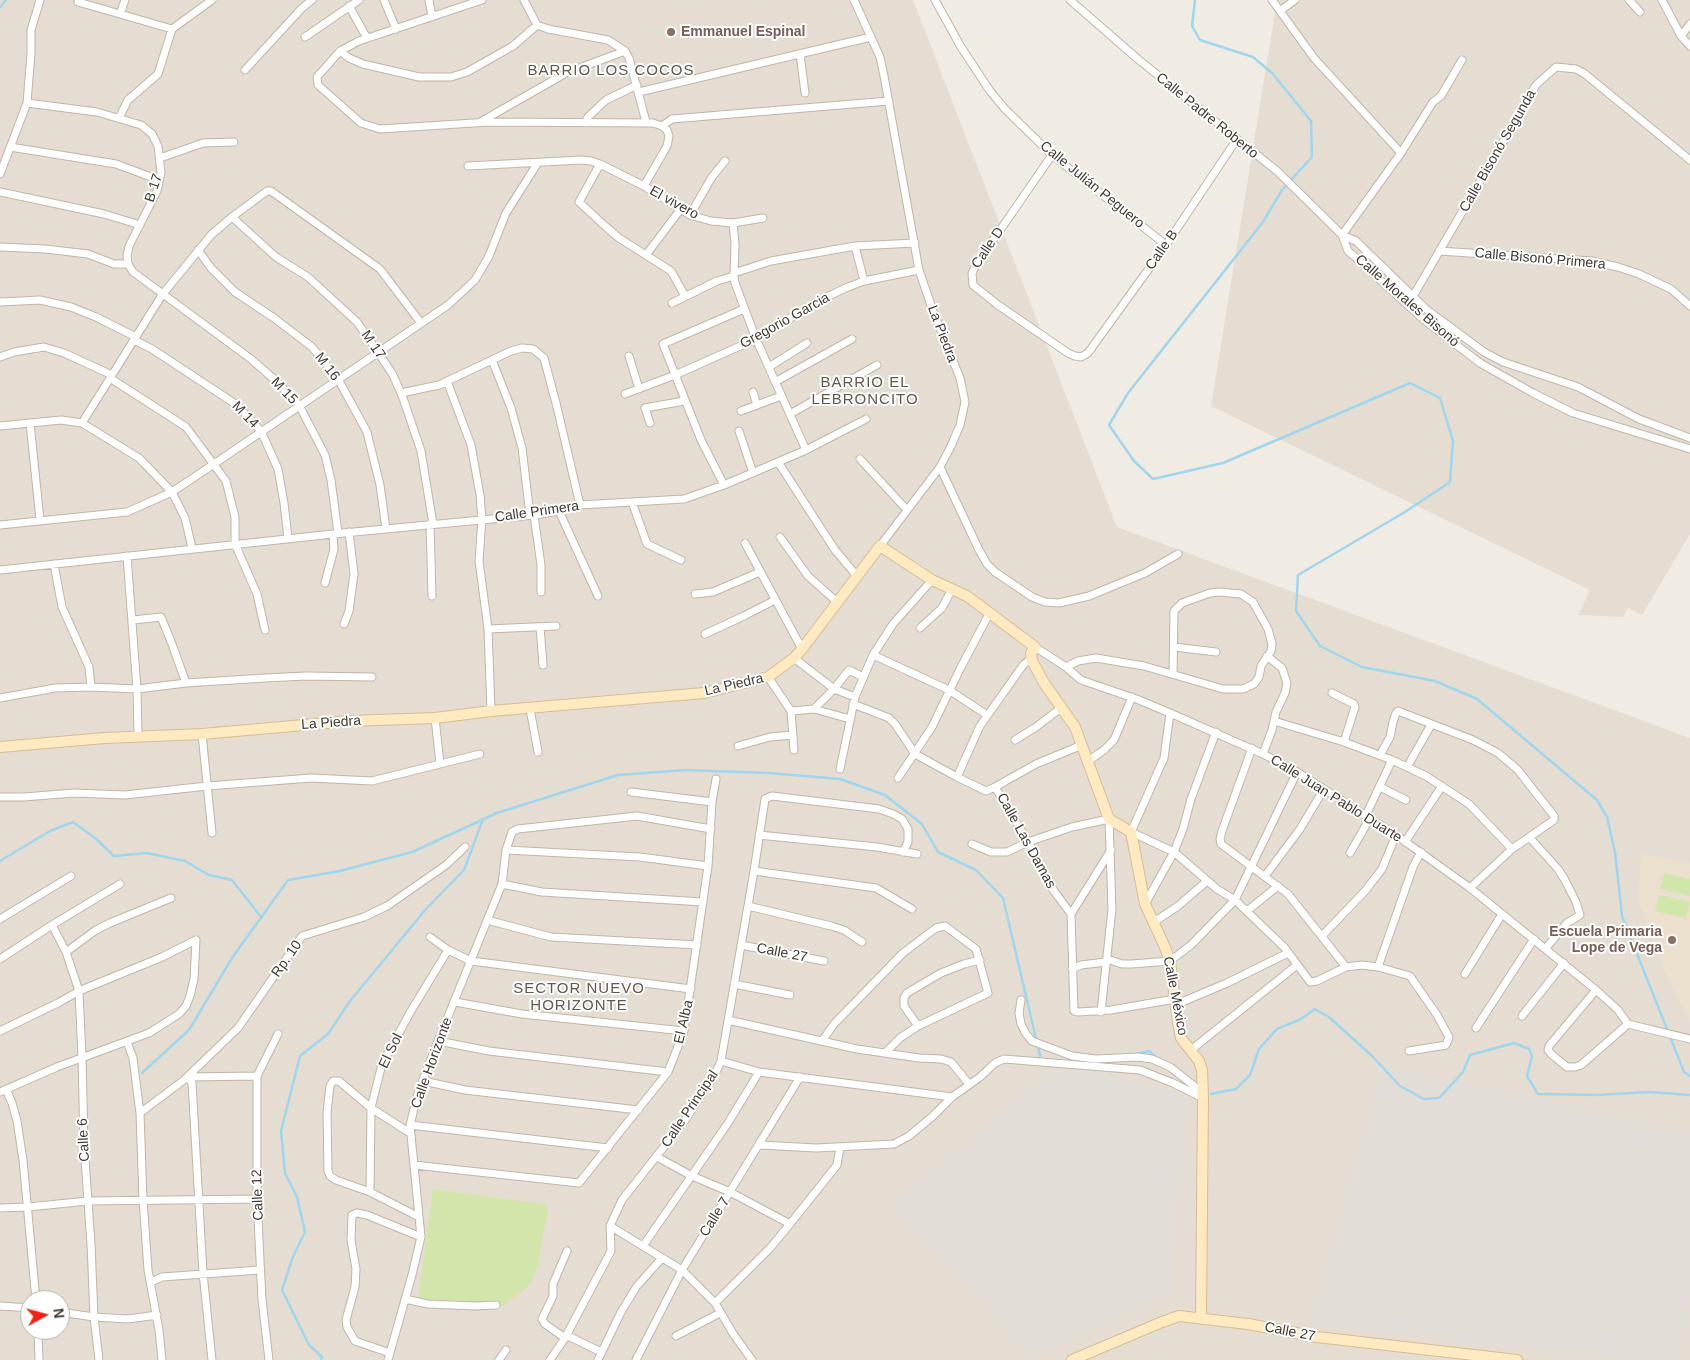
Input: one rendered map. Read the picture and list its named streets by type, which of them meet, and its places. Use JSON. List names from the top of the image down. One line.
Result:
{"streets":{"street":["Calle Padre Roberto","Calle Bisonó Segunda","Calle Julián Peguero","B 17","El vivero","Calle D","Calle B","Calle Bisonó Primera","Calle Morales Bisonó","Gregorio Garcia","La Piedra","M 17","M 16","M 15","M 14","Calle Primera","Calle Juan Pablo Duarte","Calle Las Damas","Calle 27","Rp. 10","Calle México","El Alba","El Sol","Calle Horizonte","Calle Principal","Calle 6","Calle 12","Calle 7"]},"crossings":[["Calle Padre Roberto","Calle B"],["Calle Padre Roberto","Calle Morales Bisonó"],["Calle Bisonó Segunda","Calle Bisonó Primera"],["Calle Bisonó Segunda","Calle Morales Bisonó"],["Calle Julián Peguero","Calle D"],["Calle Julián Peguero","Calle B"],["Calle D","Calle B"],["Gregorio Garcia","La Piedra"],["La Piedra","Calle Juan Pablo Duarte"],["M 17","Calle Primera"],["M 16","Calle Primera"],["M 15","Calle Primera"],["M 14","Calle Primera"],["Calle 27","Calle México"],["Calle 27","Calle Principal"],["El Alba","Calle Horizonte"]],"districts":["BARRIO LOS COCOS","BARRIO EL LEBRONCITO","SECTOR NUEVO HORIZONTE"],"places":["Emmanuel Espinal","Escuela Primaria Lope de Vega"],"north":"right"}
